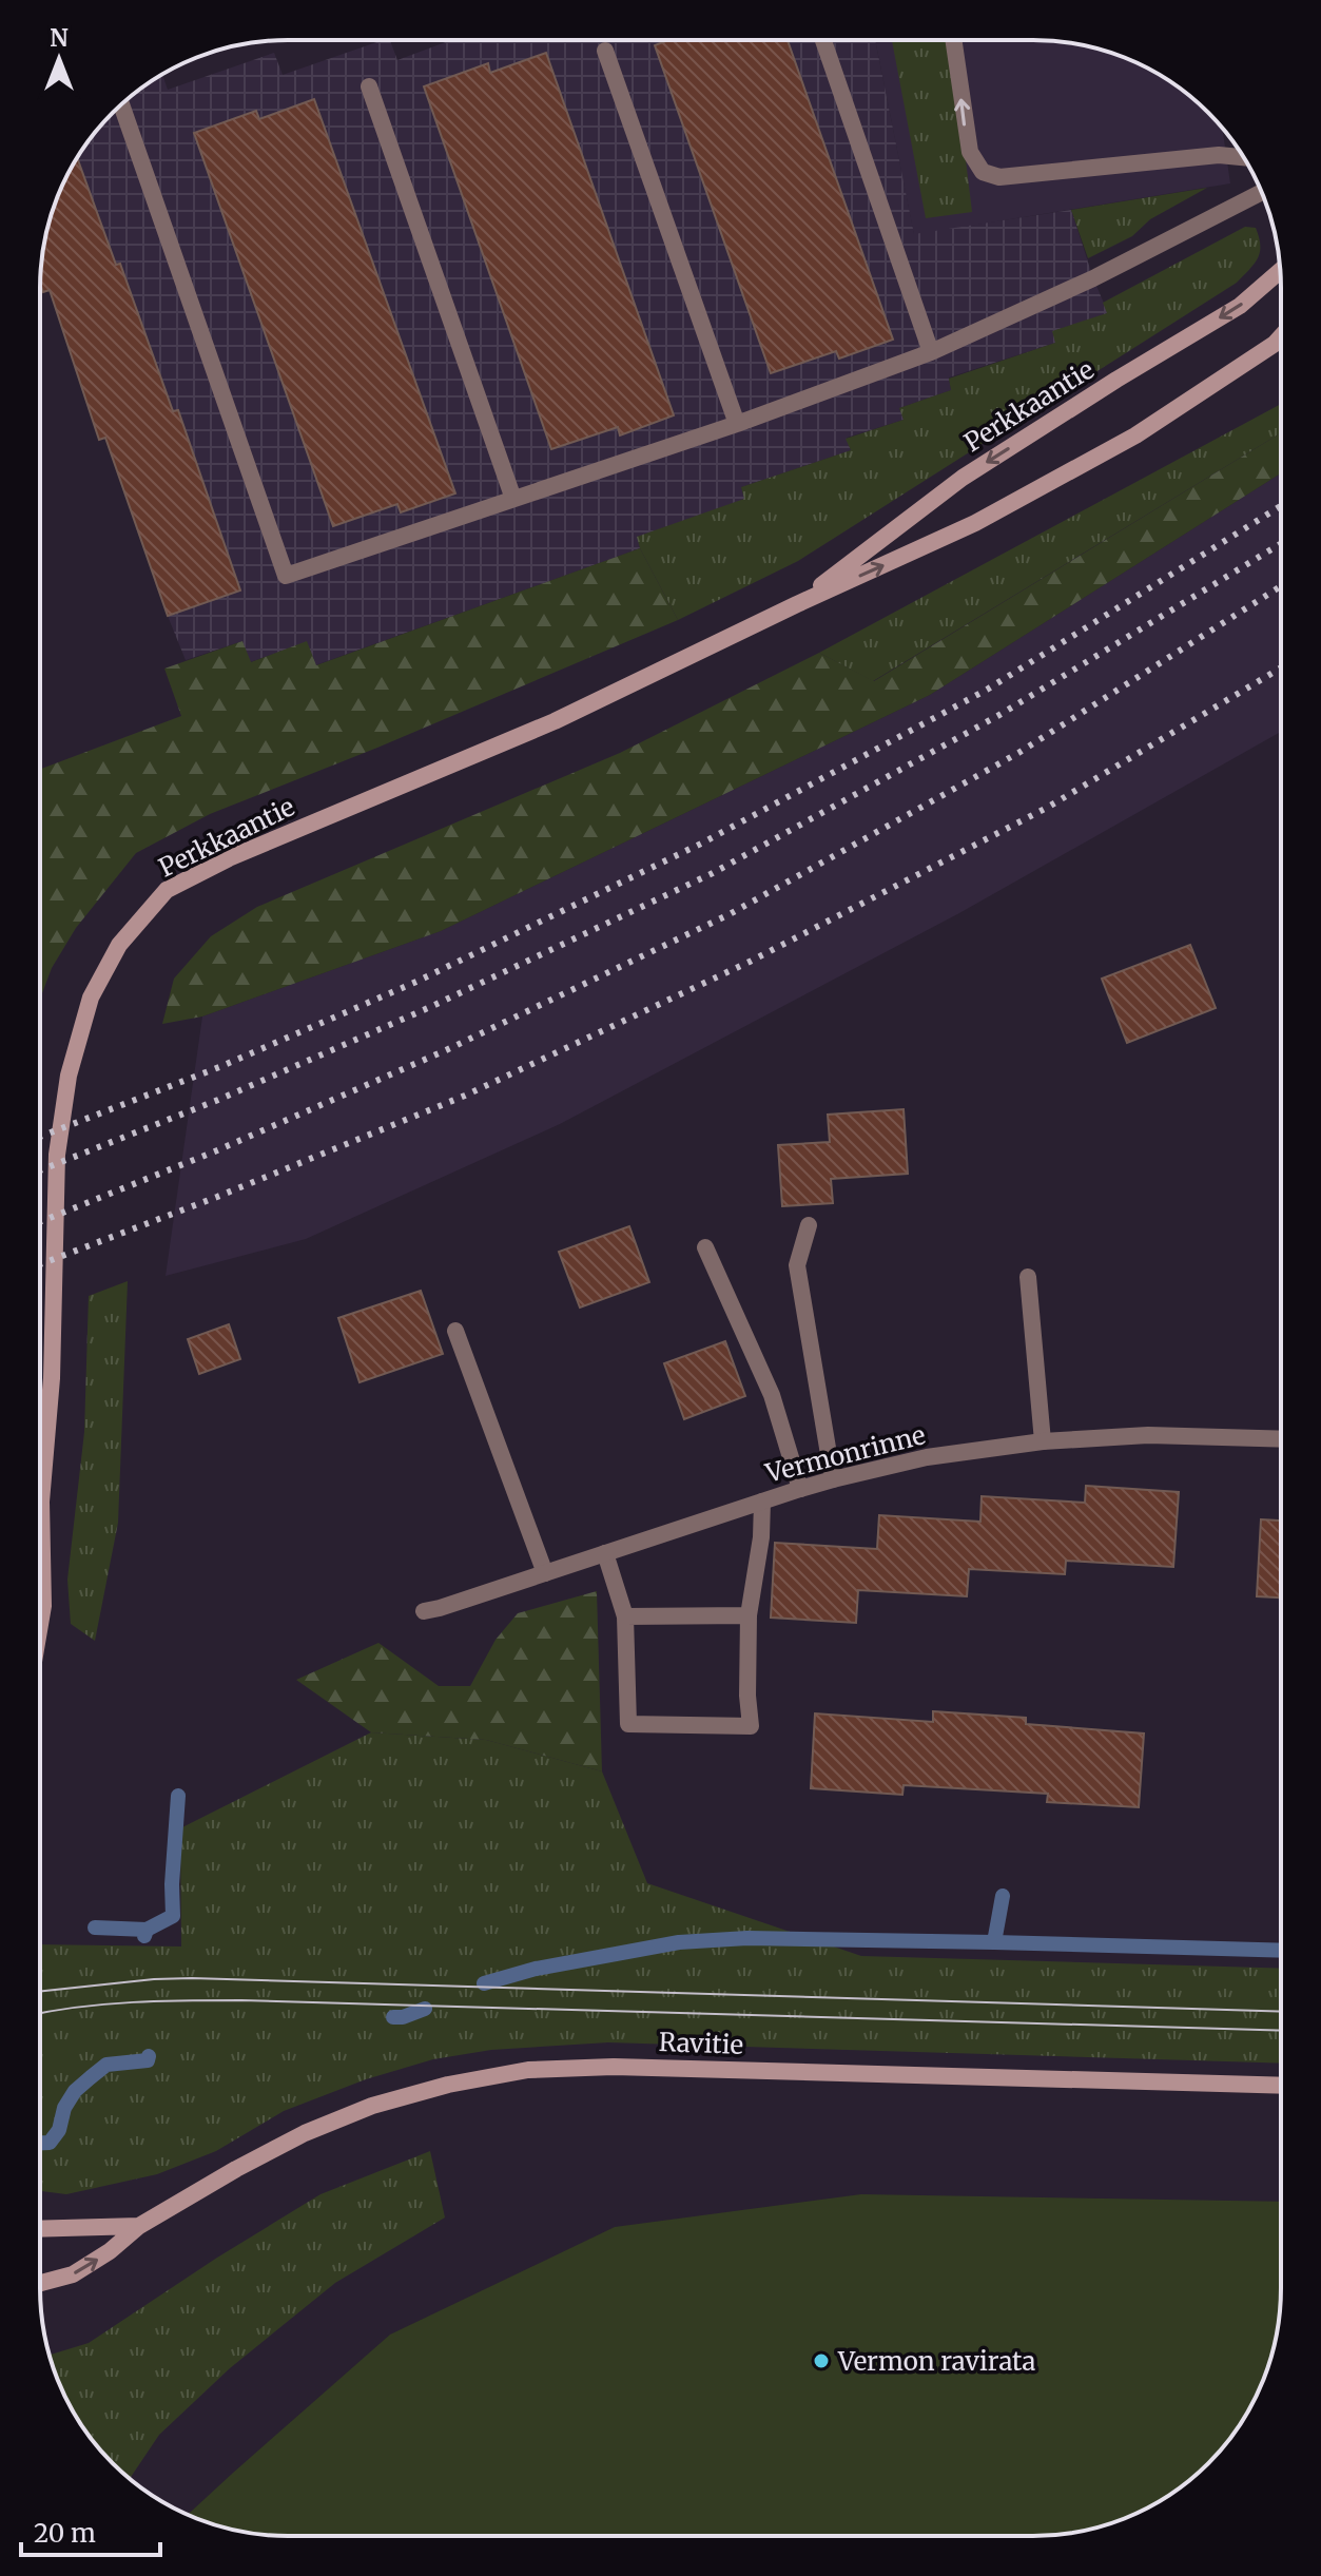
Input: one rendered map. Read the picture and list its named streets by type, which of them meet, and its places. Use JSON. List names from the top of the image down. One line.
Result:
{"streets":{"main road":["Perkkaantie","Ravitie"],"street":["Vermonrinne"]},"places":["Vermon ravirata"],"scale_bar":"20 m","north":"top"}
